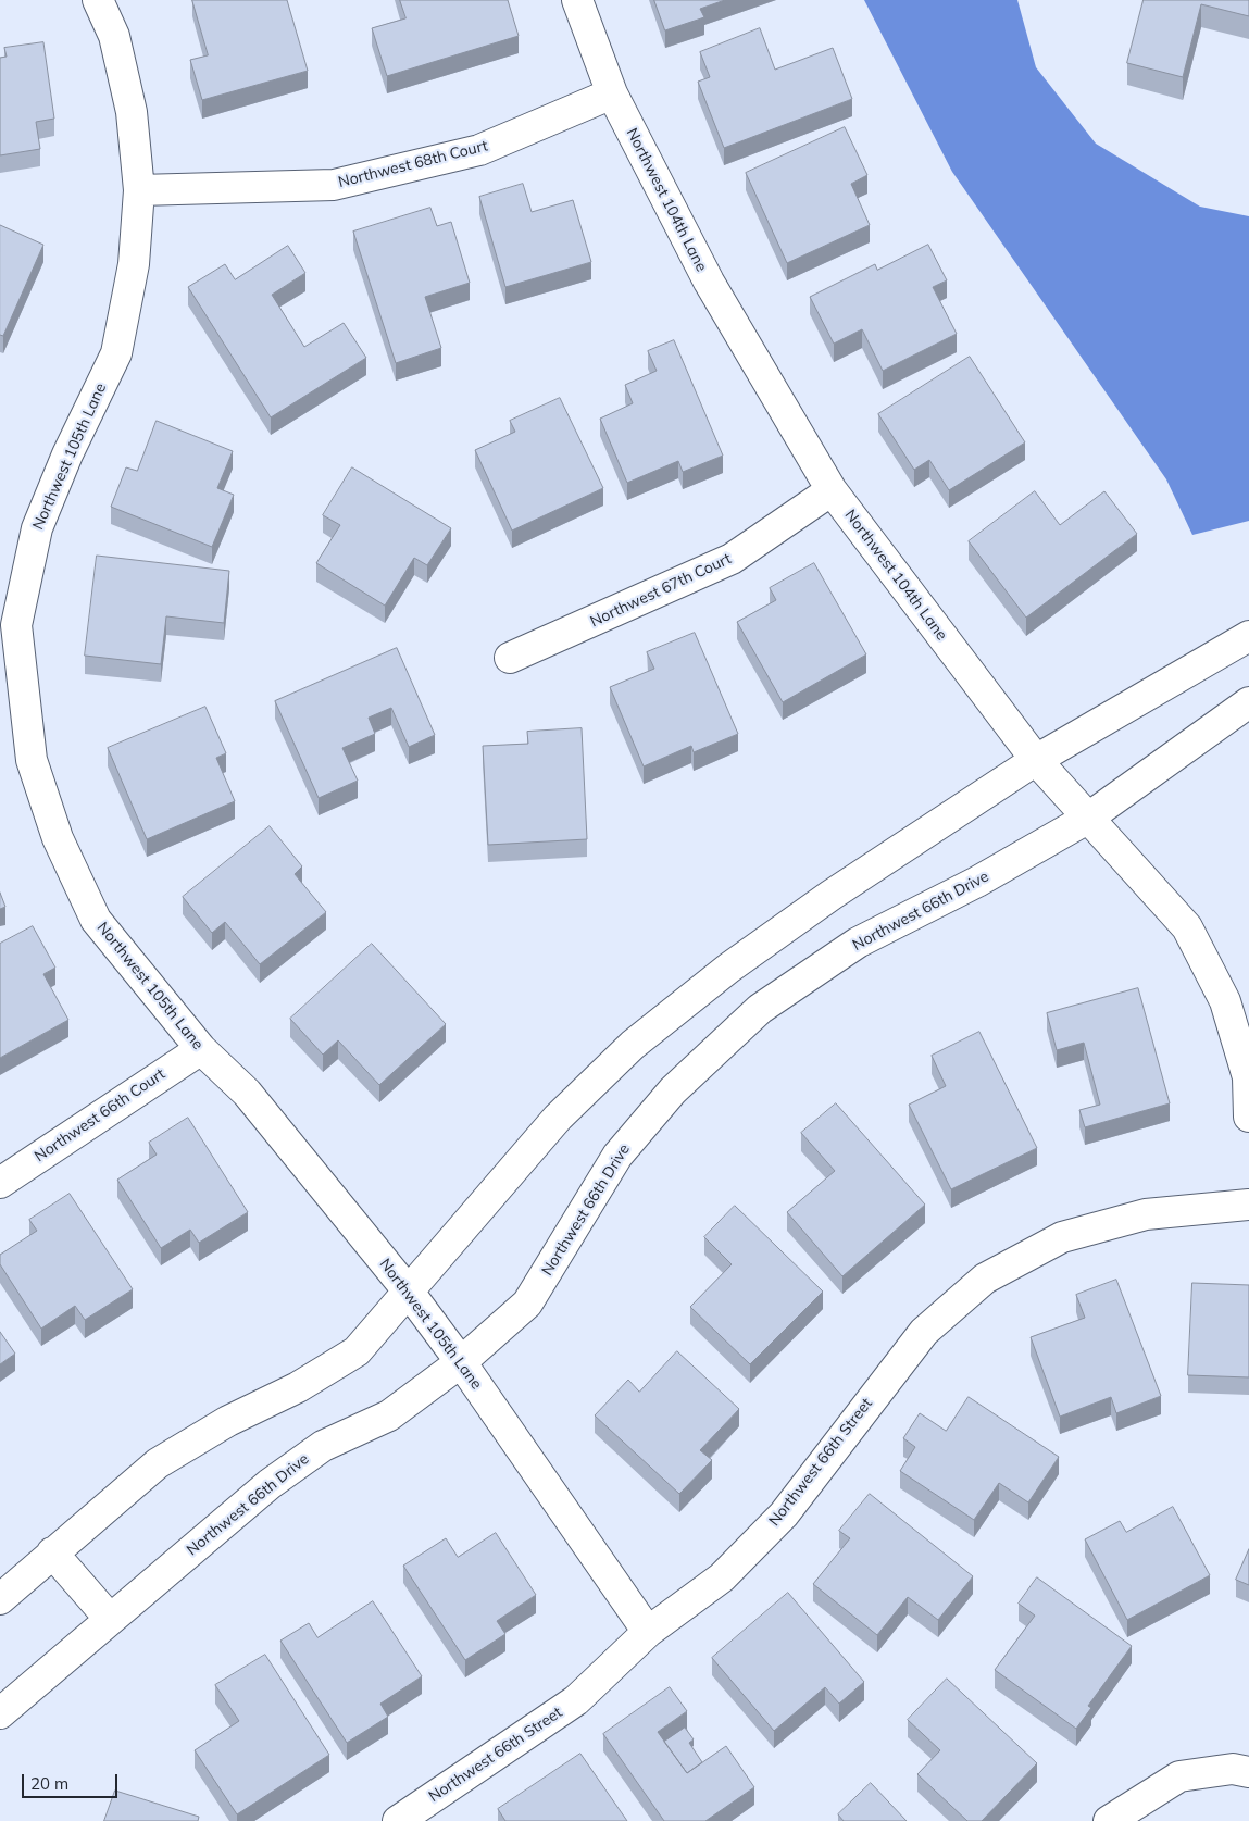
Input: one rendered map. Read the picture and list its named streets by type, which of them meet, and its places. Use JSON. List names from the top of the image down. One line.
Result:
{"streets":{"street":["Northwest 68th Court","Northwest 104th Lane","Northwest 105th Lane","Northwest 67th Court","Northwest 66th Drive","Northwest 66th Court","Northwest 66th Street"]},"crossings":[["Northwest 68th Court","Northwest 104th Lane"],["Northwest 68th Court","Northwest 105th Lane"],["Northwest 104th Lane","Northwest 67th Court"],["Northwest 104th Lane","Northwest 66th Drive"],["Northwest 105th Lane","Northwest 66th Drive"],["Northwest 105th Lane","Northwest 66th Court"],["Northwest 105th Lane","Northwest 66th Street"]],"scale_bar":"20 m"}
